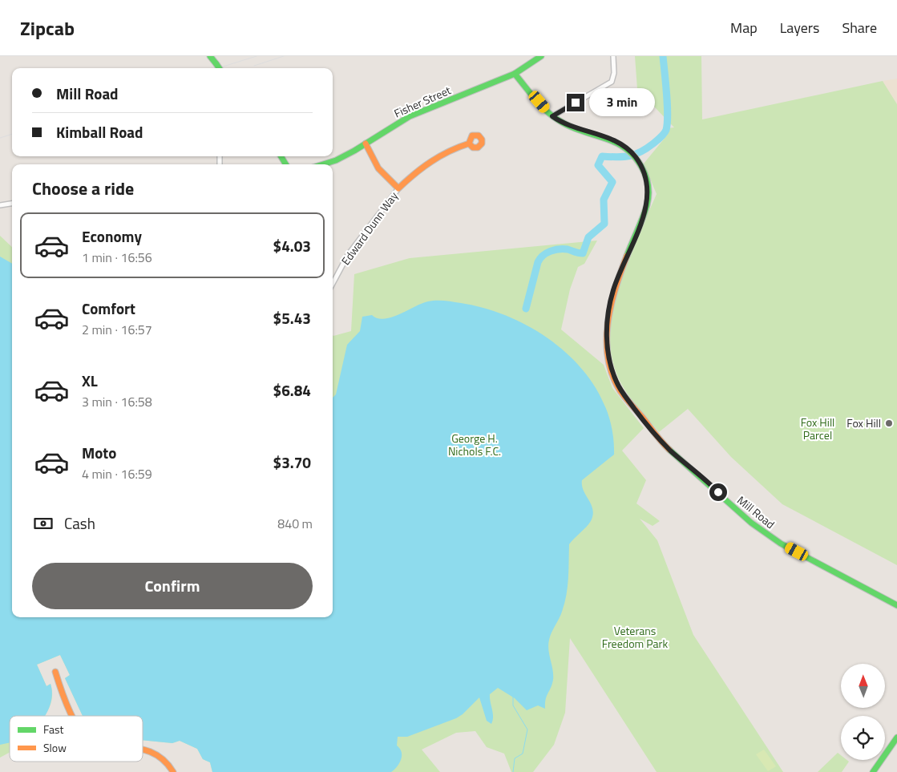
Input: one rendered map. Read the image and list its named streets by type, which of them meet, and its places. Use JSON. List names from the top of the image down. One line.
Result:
{"streets":{"street":["Fisher Street","Edward Dunn Way","Mill Road"]},"crossings":[["Fisher Street","Mill Road"]],"parks":["Fox Hill Parcel","George H. Nichols F.C.","Veterans Freedom Park"],"places":["Fox Hill"],"legend":["Fast","Slow"],"north":"top","page":{"header":"Zipcab","nav":["Map","Layers","Share"],"banner":["Mill Road","Kimball Road"],"bubble":"3 min","heading":"Choose a ride","list":[{"name":"Economy","note":"1 min · 16:56","value":"$4.03"},{"name":"Comfort","note":"2 min · 16:57","value":"$5.43"},{"name":"XL","note":"3 min · 16:58","value":"$6.84"},{"name":"Moto","note":"4 min · 16:59","value":"$3.70"}],"pay":["Cash","840 m"],"buttons":"Confirm"}}
